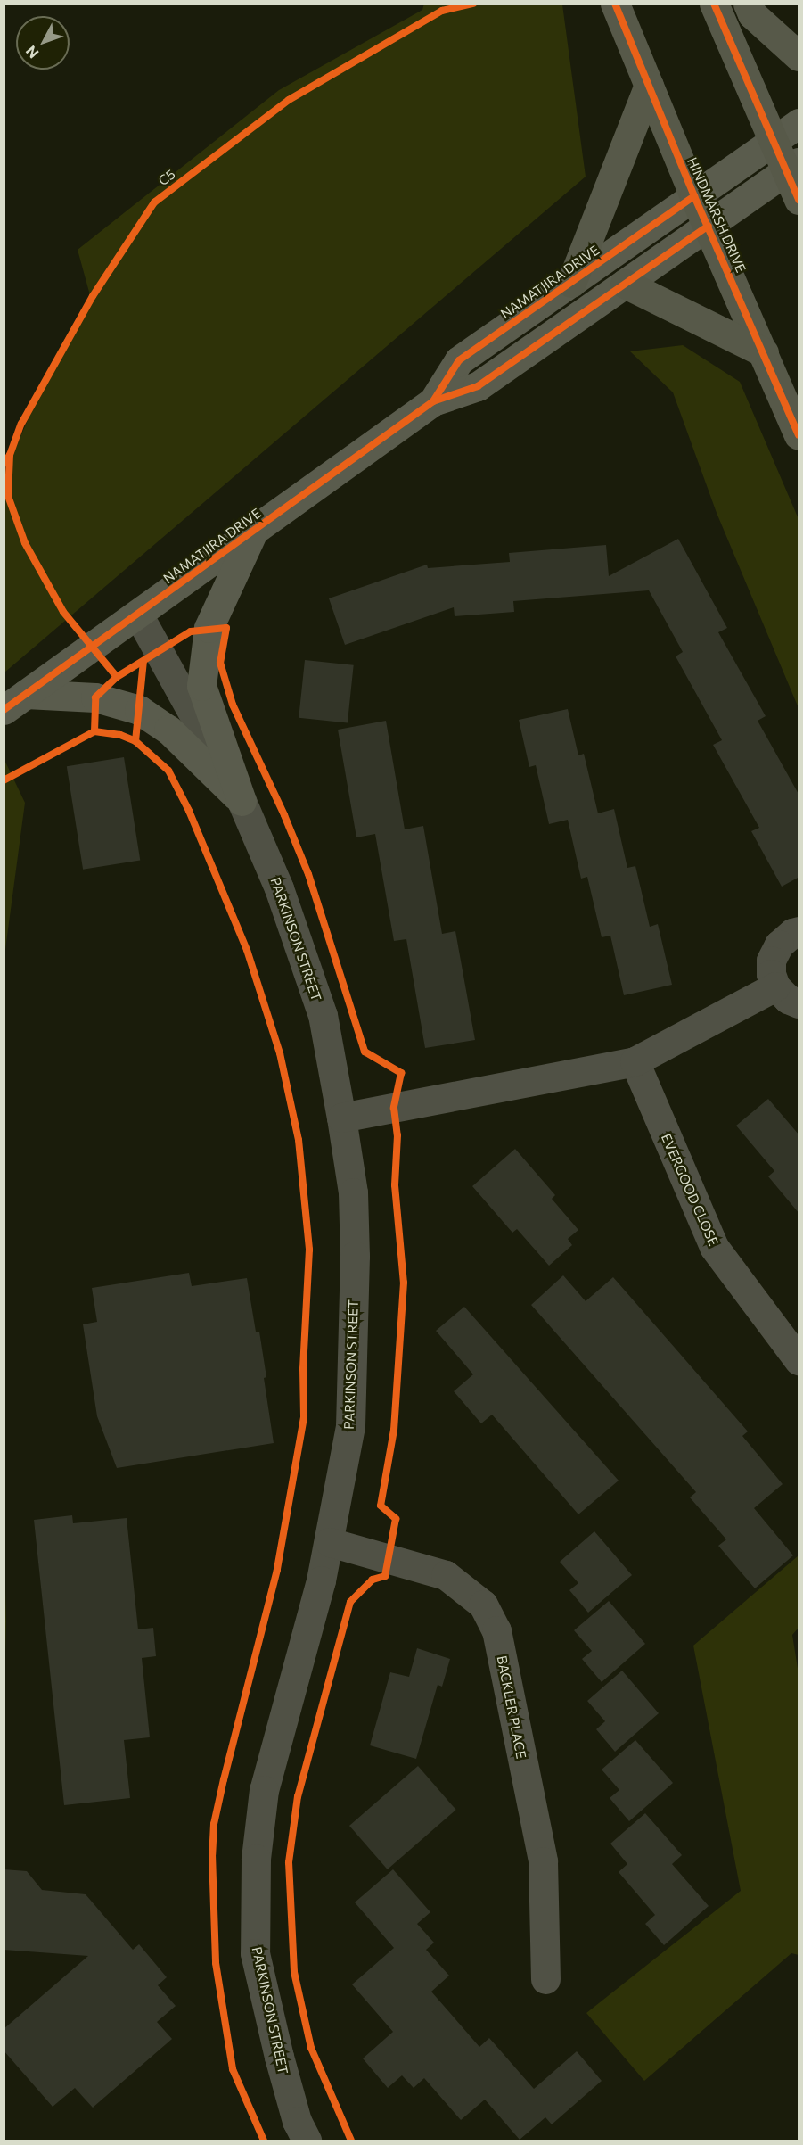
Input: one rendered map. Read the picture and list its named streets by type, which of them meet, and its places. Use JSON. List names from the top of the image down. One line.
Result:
{"streets":{"main road":["HINDMARSH DRIVE","NAMATJIRA DRIVE"],"street":["PARKINSON STREET","EVERGOOD CLOSE","BACKLER PLACE"],"cycle path":["C5"]},"crossings":[["HINDMARSH DRIVE","NAMATJIRA DRIVE"],["NAMATJIRA DRIVE","PARKINSON STREET"],["PARKINSON STREET","BACKLER PLACE"]],"north":"bottom left"}
